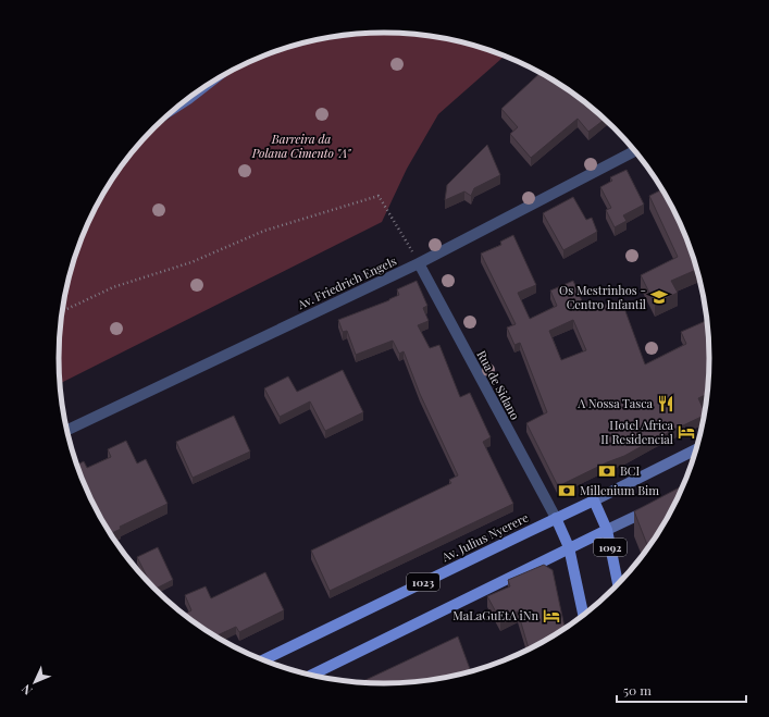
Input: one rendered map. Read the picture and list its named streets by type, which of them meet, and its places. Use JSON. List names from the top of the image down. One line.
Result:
{"streets":{"main road":["Av. Julius Nyerere","1092","1023"],"street":["Av. Friedrich Engels","Rua de Sidano"]},"crossings":[["Av. Friedrich Engels","Rua de Sidano"],["Rua de Sidano","Av. Julius Nyerere"],["Av. Julius Nyerere","1092"]],"parks":["Barreira da Polana Cimento \"A\""],"places":{"school or university":["Os Mestrinhos - Centro Infantil"],"restaurant":["A Nossa Tasca"],"hotel":["Hotel Africa II Residencial","MaLaGuEtA iNn"],"bank":["BCI","Millenium Bim"]},"scale_bar":"50 m","north":"bottom left"}
